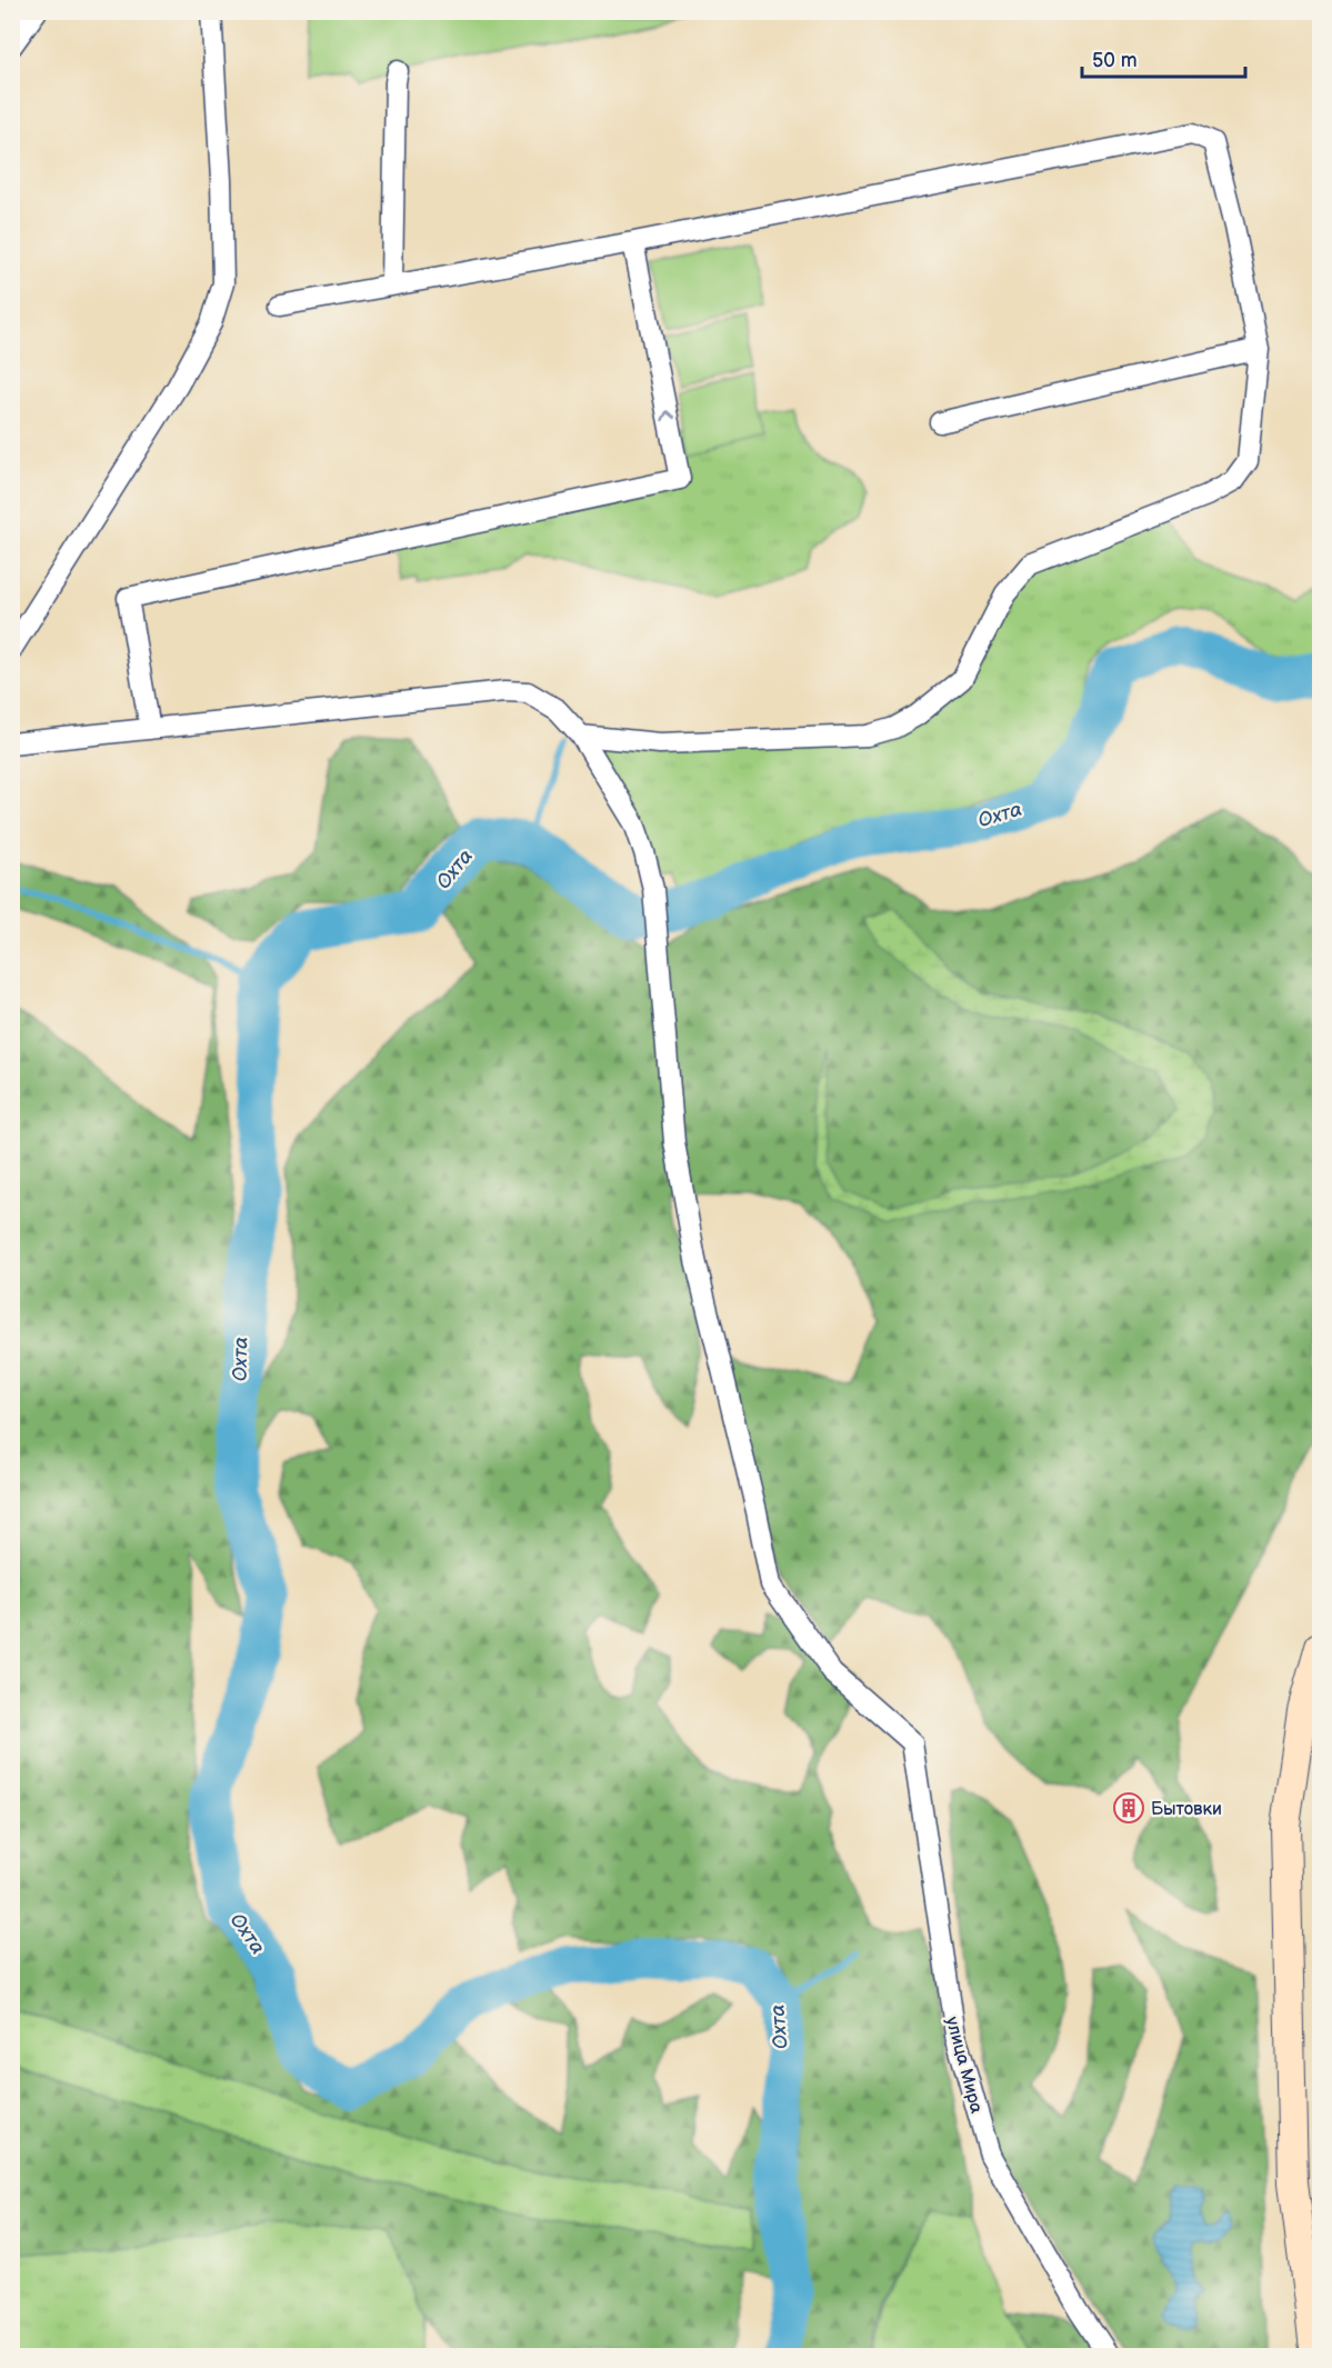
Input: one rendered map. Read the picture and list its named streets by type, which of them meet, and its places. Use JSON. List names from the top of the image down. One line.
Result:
{"streets":{"street":["улица Мира"]},"water":["Охта"],"places":{"building":["Бытовки"]},"scale_bar":"50 m"}
